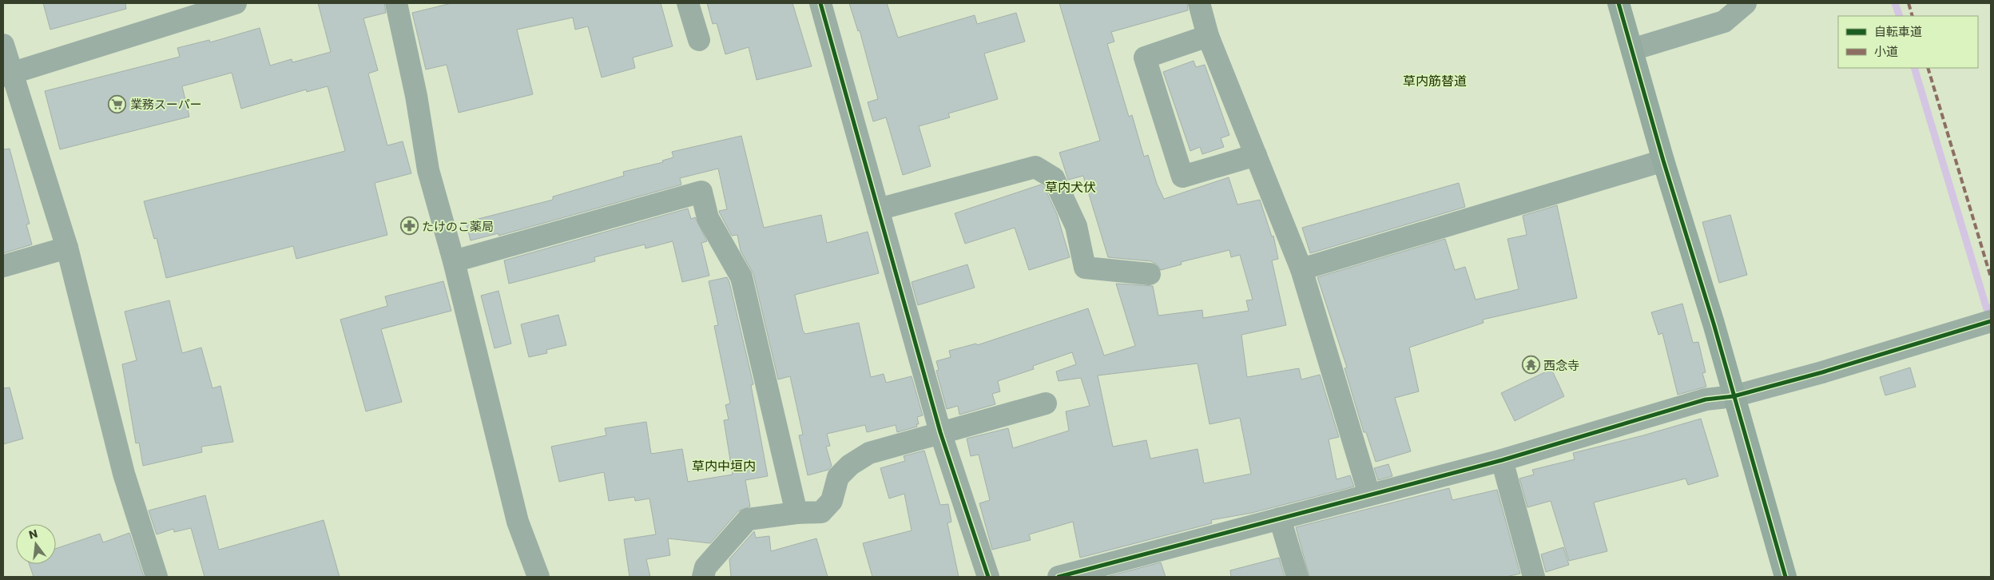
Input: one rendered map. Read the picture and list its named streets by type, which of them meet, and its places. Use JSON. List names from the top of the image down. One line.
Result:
{"districts":["草内筋替道","草内犬伏","草内中垣内"],"places":{"supermarket":["業務スーパー"],"pharmacy":["たけのこ薬局"],"temple":["西念寺"]},"legend":["自転車道","小道"],"north":"top"}
